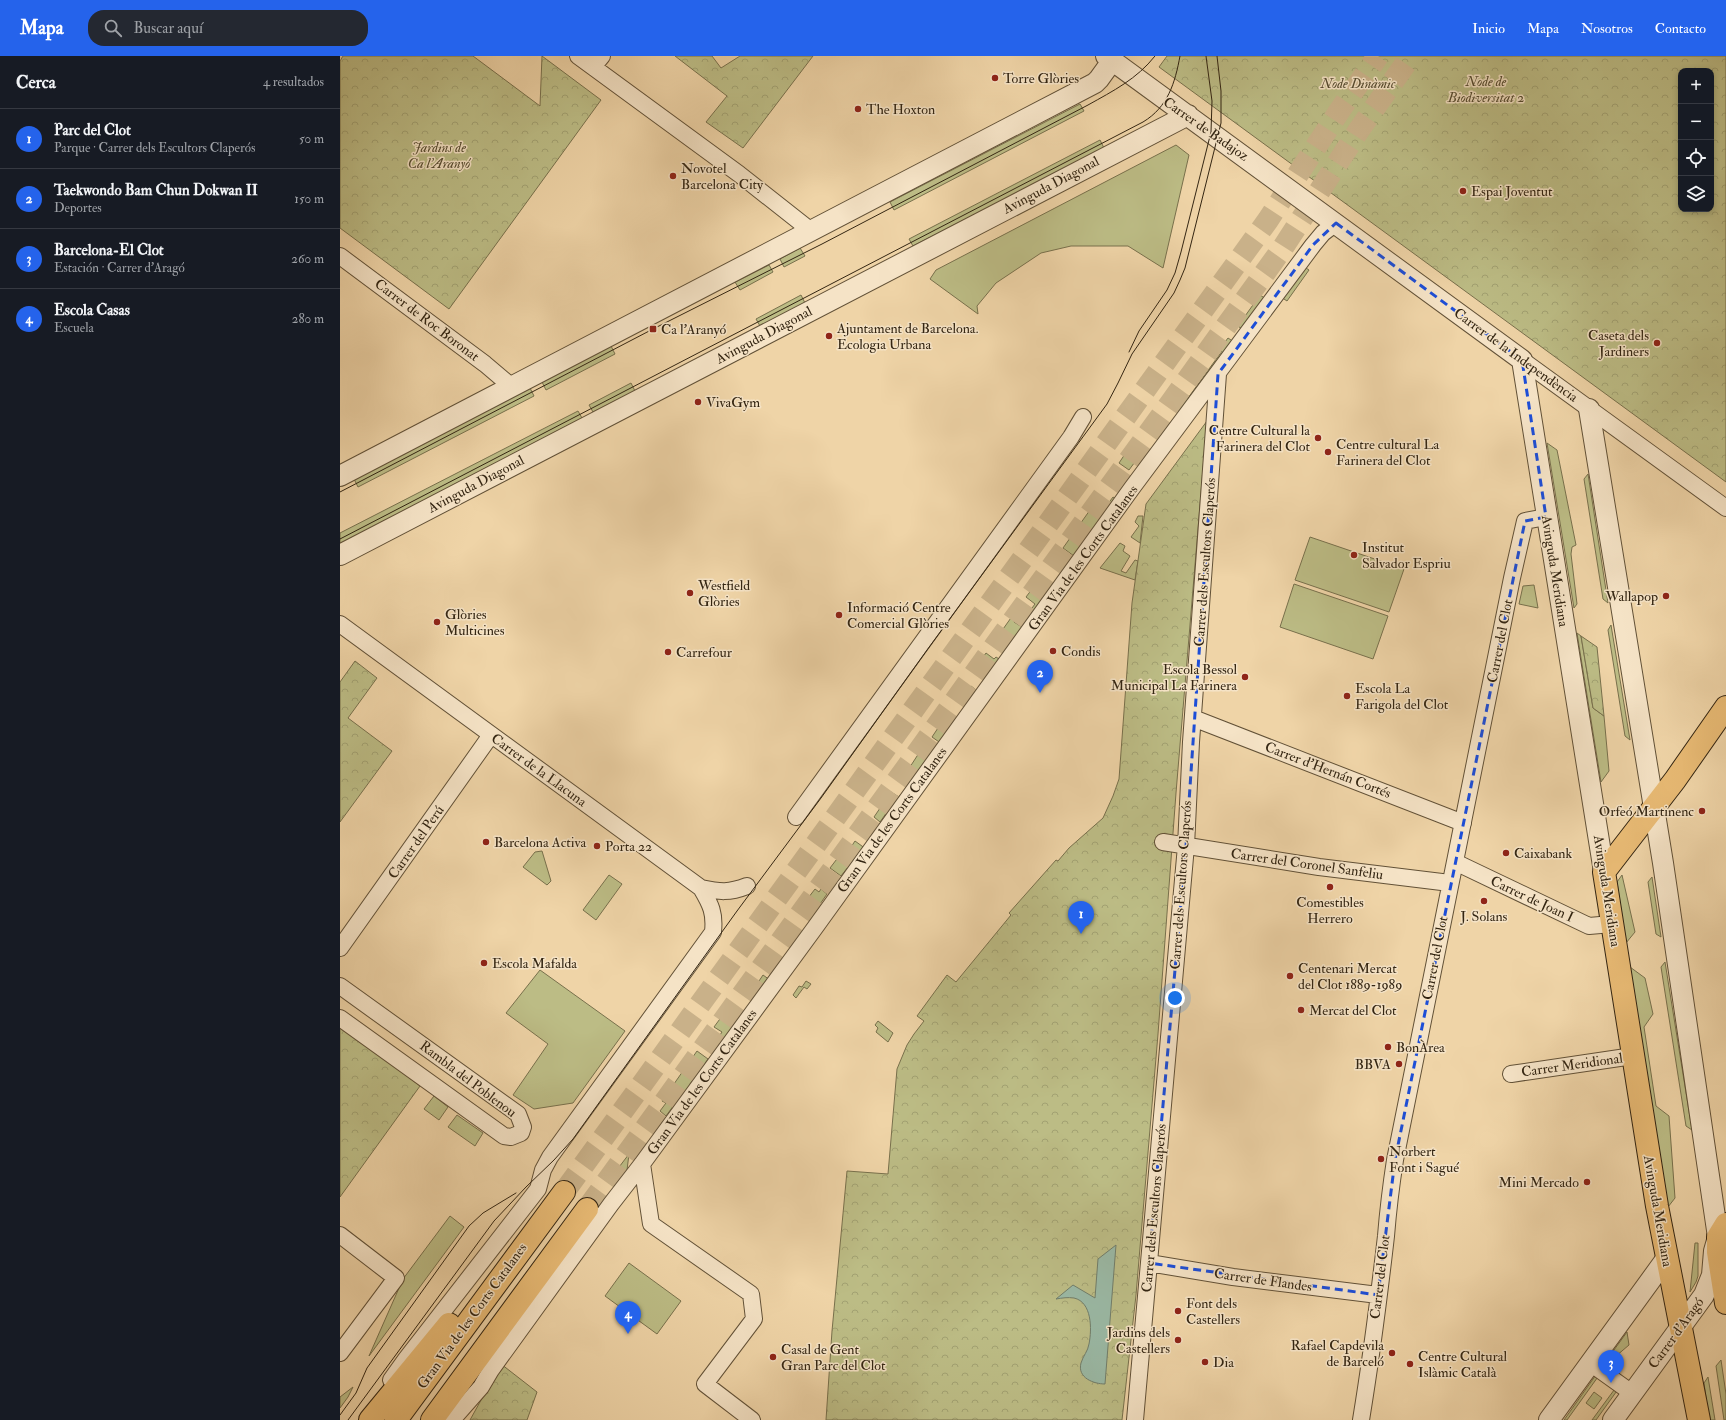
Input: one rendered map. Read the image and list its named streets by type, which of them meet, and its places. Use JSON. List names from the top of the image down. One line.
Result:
{"streets":{"main road":["Gran Via de les Corts Catalanes","Avinguda Meridiana"],"street":["Carrer de Badajoz","Avinguda Diagonal","Carrer de Roc Boronat","Carrer de la Independència","Carrer dels Escultors Claperós","Carrer del Clot","Carrer de la Llacuna","Carrer d'Hernán Cortés","Carrer del Perú","Carrer del Coronel Sanfeliu","Carrer de Joan I","Carrer Meridional","Rambla del Poblenou","Carrer de Flandes","Carrer d'Aragó"]},"crossings":[["Carrer de Badajoz","Avinguda Diagonal"],["Carrer de Badajoz","Carrer de la Independència"],["Carrer de la Independència","Gran Via de les Corts Catalanes"],["Carrer de la Independència","Avinguda Meridiana"],["Gran Via de les Corts Catalanes","Carrer dels Escultors Claperós"],["Carrer dels Escultors Claperós","Carrer d'Hernán Cortés"],["Carrer dels Escultors Claperós","Carrer del Coronel Sanfeliu"],["Carrer dels Escultors Claperós","Carrer de Flandes"],["Avinguda Meridiana","Carrer del Clot"],["Avinguda Meridiana","Carrer de Joan I"],["Avinguda Meridiana","Carrer Meridional"],["Avinguda Meridiana","Carrer d'Aragó"],["Carrer del Clot","Carrer d'Hernán Cortés"],["Carrer del Clot","Carrer del Coronel Sanfeliu"],["Carrer del Clot","Carrer de Joan I"],["Carrer del Clot","Carrer de Flandes"],["Carrer de la Llacuna","Carrer del Perú"]],"parks":["Node de Biodiversitat 2","Node Dinàmic","Jardins de Ca l'Aranyó"],"places":{"other":["Torre Glòries","The Hoxton","Novotel Barcelona City","Espai Joventut","Ajuntament de Barcelona. Ecologia Urbana","Caseta dels Jardiners","VivaGym","Centre Cultural la Farinera del Clot","Centre cultural La Farinera del Clot","Institut Salvador Espriu","Westfield Glòries","Wallapop","Informació Centre Comercial Glòries","Glòries Multicines","Condis","Carrefour","Escola Bessol Municipal La Farinera","Escola La Farigola del Clot","Orfeó Martinenc","Barcelona Activa","Porta 22","Caixabank","Comestibles Herrero","J. Solans","Escola Mafalda","Centenari Mercat del Clot 1889-1989","Mercat del Clot","BonÀrea","BBVA","Norbert Font i Sagué","Mini Mercado","Font dels Castellers","Jardins dels Castellers","Rafael Capdevila de Barceló","Casal de Gent Gran Parc del Clot","Dia","Centre Cultural Islàmic Català"],"transit":["Ca l'Aranyó"]},"page":{"header":"Mapa","search":"Buscar aquí","nav":["Inicio","Mapa","Nosotros","Contacto"],"heading":["Cerca","4 resultados"],"map_buttons":["+","−"],"list":[{"mark":"1","name":"Parc del Clot","note":"Parque · Carrer dels Escultors Claperós","value":"50 m"},{"mark":"2","name":"Taekwondo Bam Chun Dokwan II","note":"Deportes","value":"150 m"},{"mark":"3","name":"Barcelona-El Clot","note":"Estación · Carrer d'Aragó","value":"260 m"},{"mark":"4","name":"Escola Casas","note":"Escuela","value":"280 m"}],"pins":["2","1","4","3"]}}
